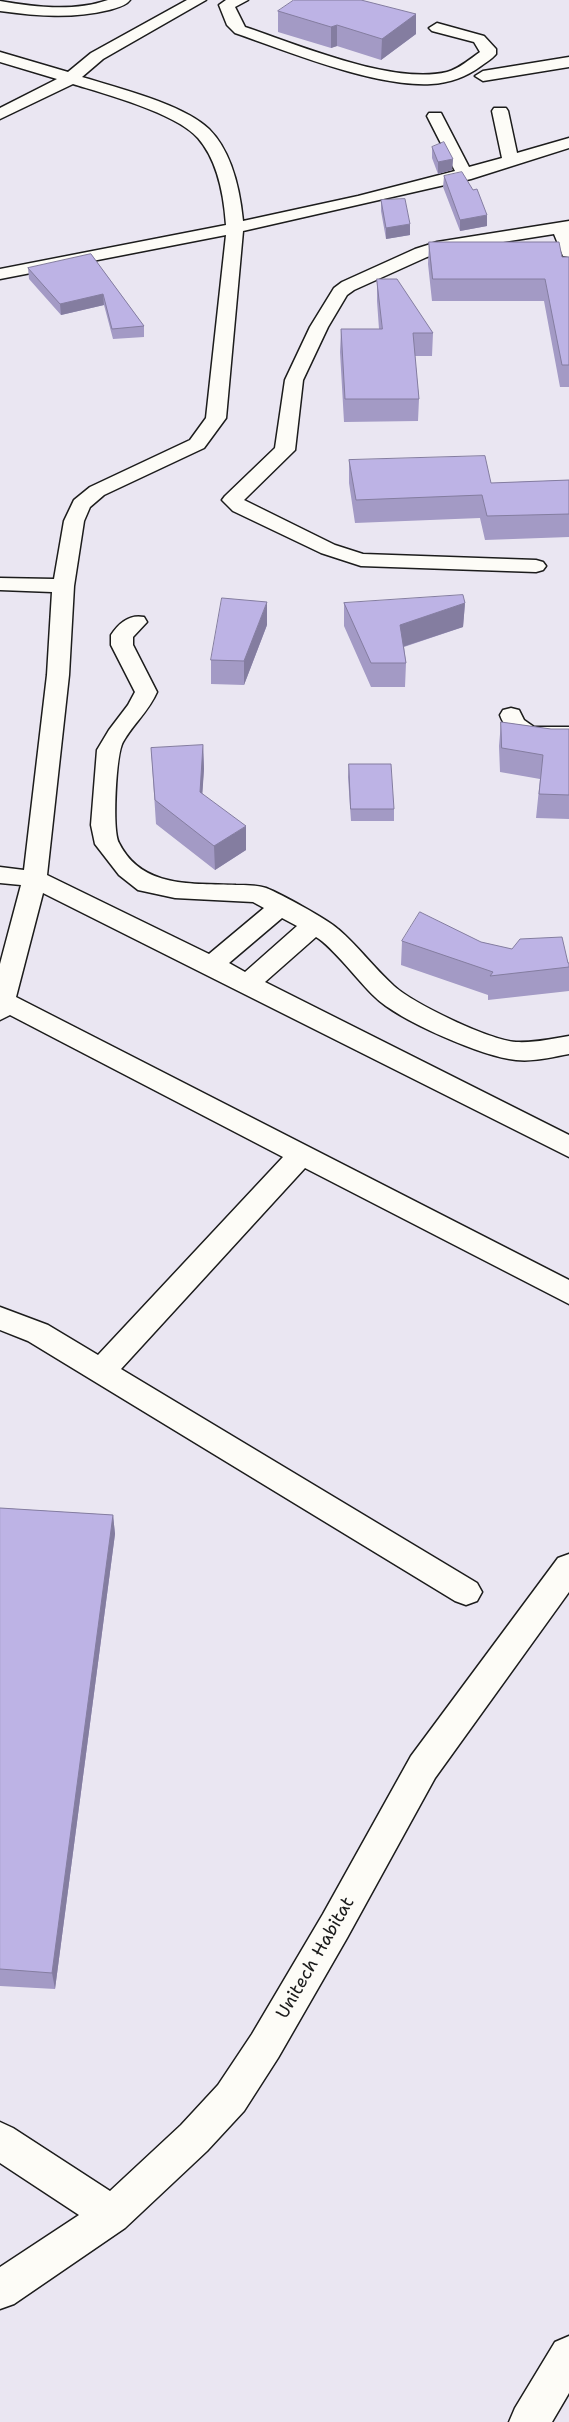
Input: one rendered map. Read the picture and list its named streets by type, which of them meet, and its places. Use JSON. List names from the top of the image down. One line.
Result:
{"streets":{"street":["Unitech Habitat"]}}
